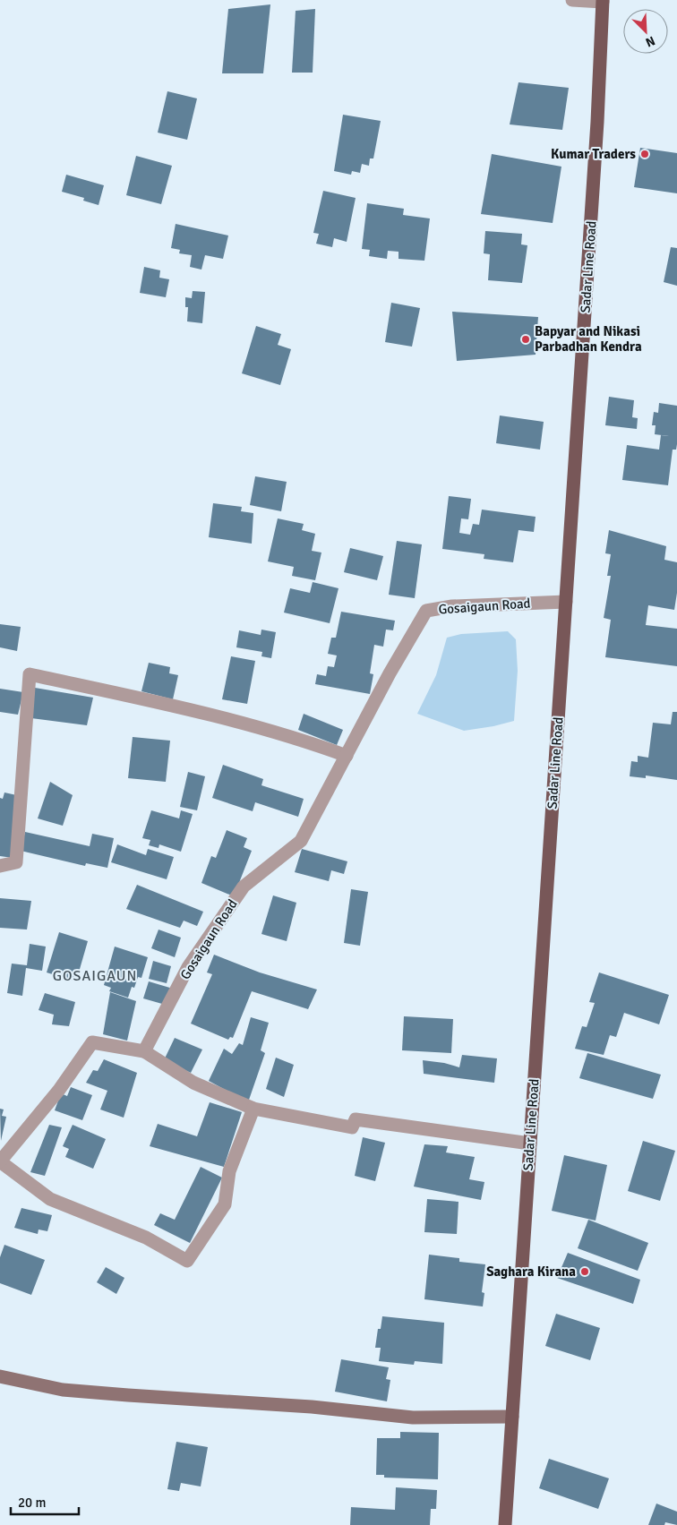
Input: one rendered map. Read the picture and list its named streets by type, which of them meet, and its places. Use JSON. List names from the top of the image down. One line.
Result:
{"streets":{"main road":["Sadar Line Road"],"street":["Gosaigaun Road"]},"crossings":[["Sadar Line Road","Gosaigaun Road"]],"districts":["GOSAIGAUN"],"places":["Kumar Traders","Bapyar and Nikasi Parbadhan Kendra","Saghara Kirana"],"scale_bar":"20 m","north":"bottom right"}
